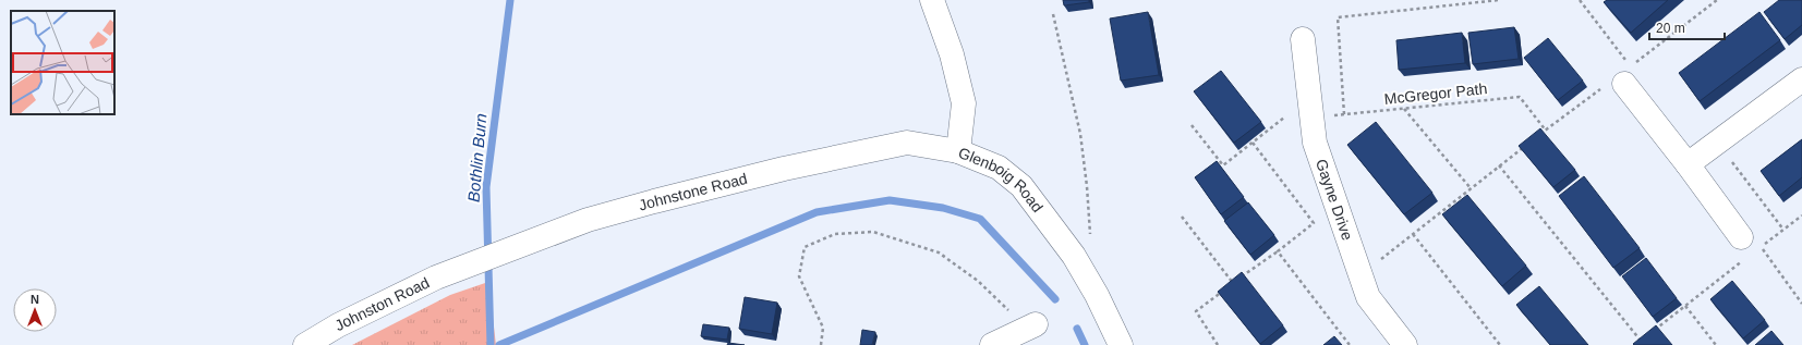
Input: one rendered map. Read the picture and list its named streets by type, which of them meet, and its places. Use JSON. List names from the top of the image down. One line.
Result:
{"streets":{"main road":["Glenboig Road","Johnstone Road","Gayne Drive","Johnston Road"],"path":["McGregor Path"]},"crossings":[["McGregor Path","Gayne Drive"],["Glenboig Road","Johnstone Road"],["Johnstone Road","Johnston Road"]],"water":["Bothlin Burn"],"scale_bar":"20 m","north":"top"}
